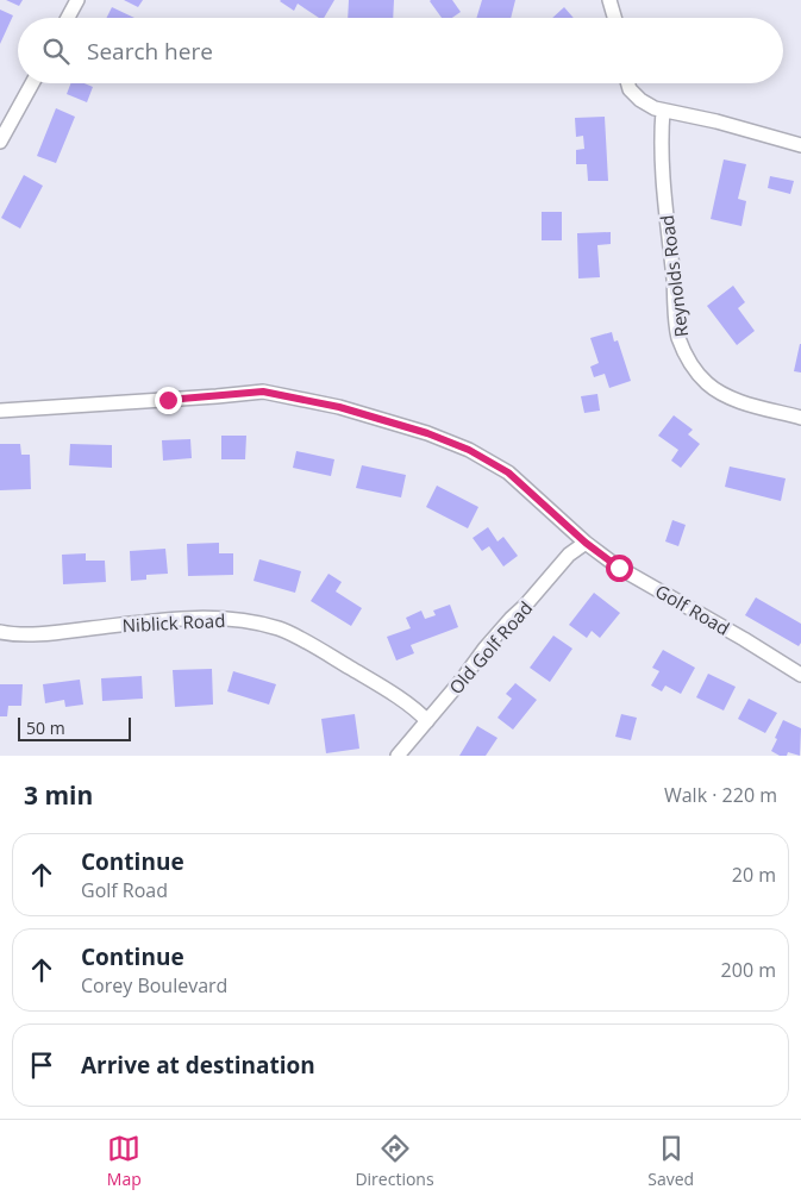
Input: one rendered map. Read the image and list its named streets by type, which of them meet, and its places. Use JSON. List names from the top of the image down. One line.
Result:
{"streets":{"street":["Reynolds Road","Golf Road","Niblick Road","Old Golf Road"]},"crossings":[["Golf Road","Old Golf Road"],["Niblick Road","Old Golf Road"]],"scale_bar":"50 m","page":{"search":"Search here","scale":"50 m","heading":["3 min","Walk · 220 m"],"list":[["Continue","Golf Road","20 m"],["Continue","Corey Boulevard","200 m"],"Arrive at destination"],"nav":["Map","Directions","Saved"]}}
